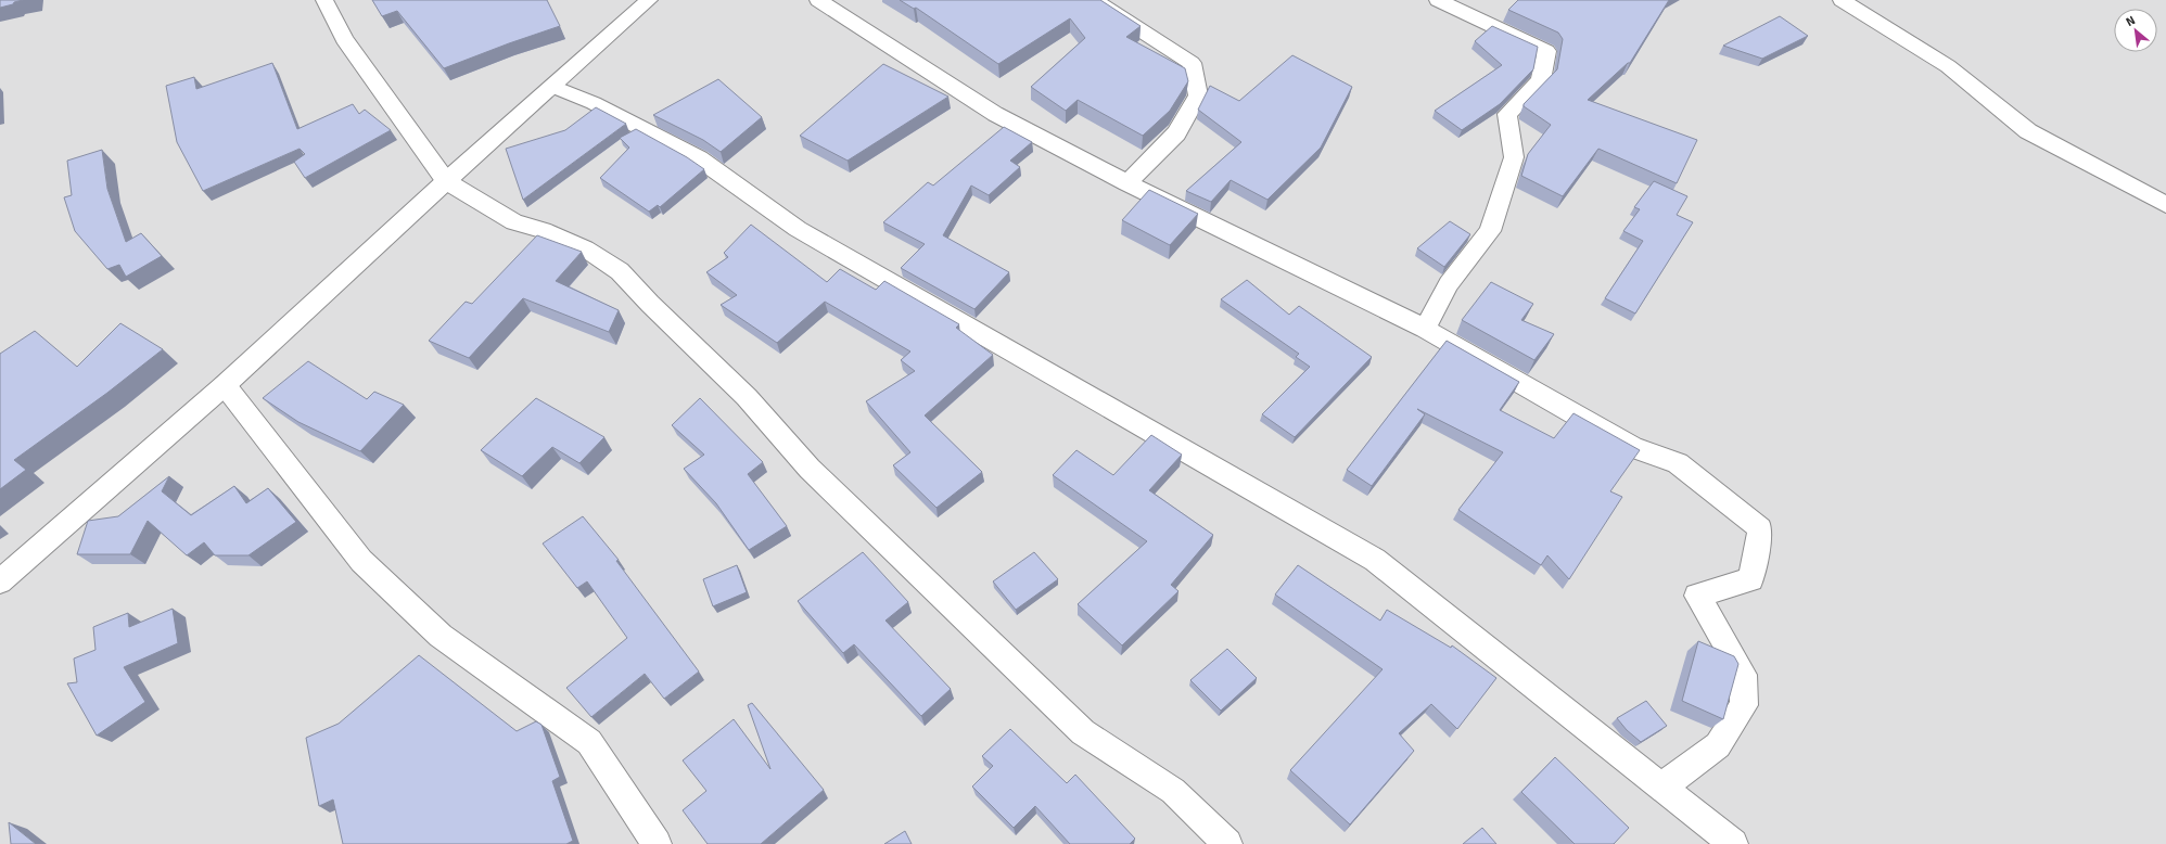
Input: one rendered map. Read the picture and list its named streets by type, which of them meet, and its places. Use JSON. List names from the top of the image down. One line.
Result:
{"north":"top left"}
